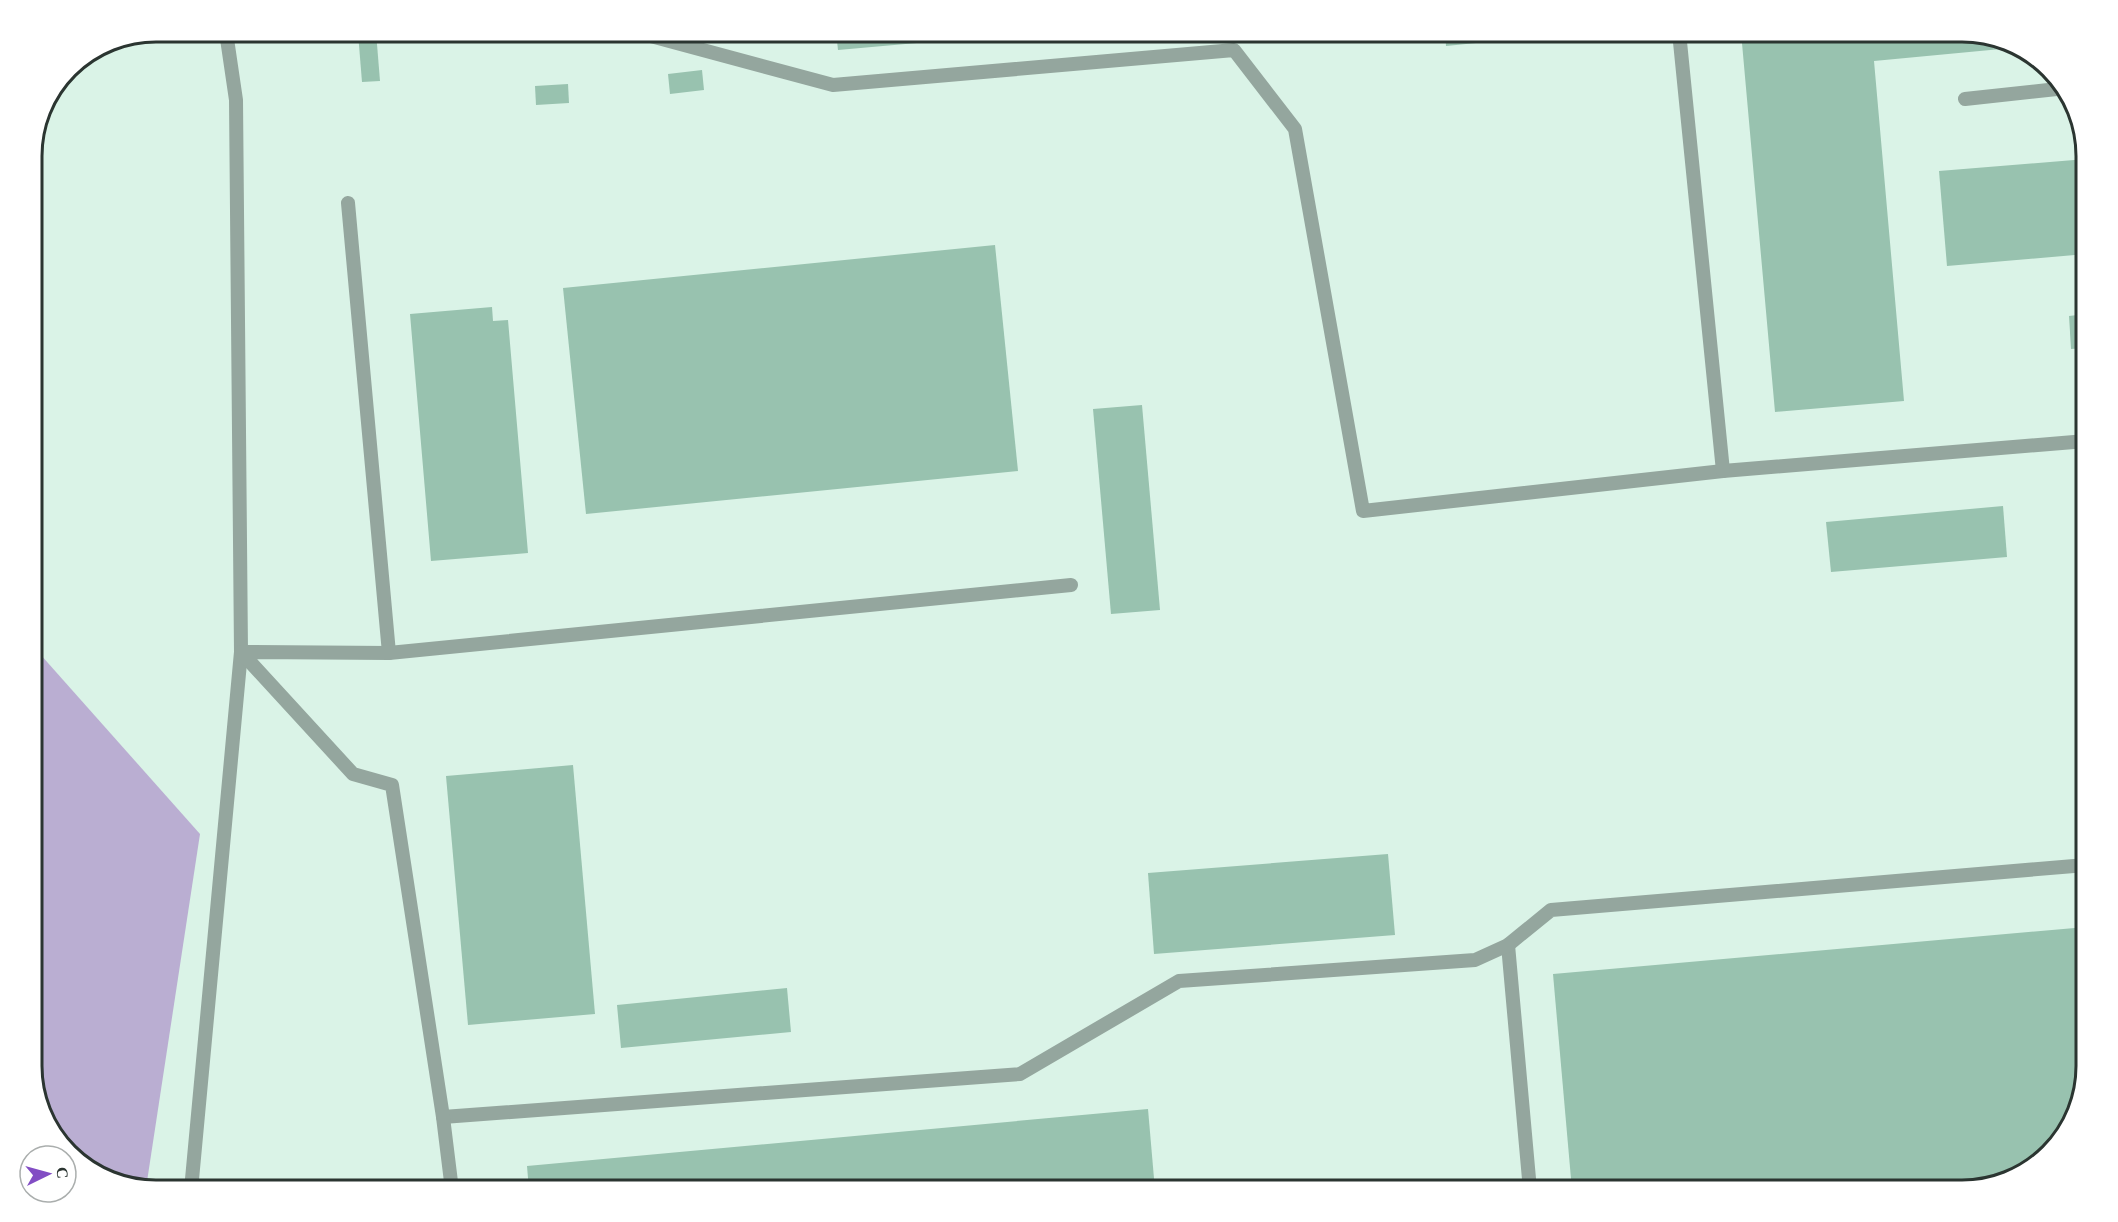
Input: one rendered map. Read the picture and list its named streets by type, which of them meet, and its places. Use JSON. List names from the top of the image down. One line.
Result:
{"north":"right"}
